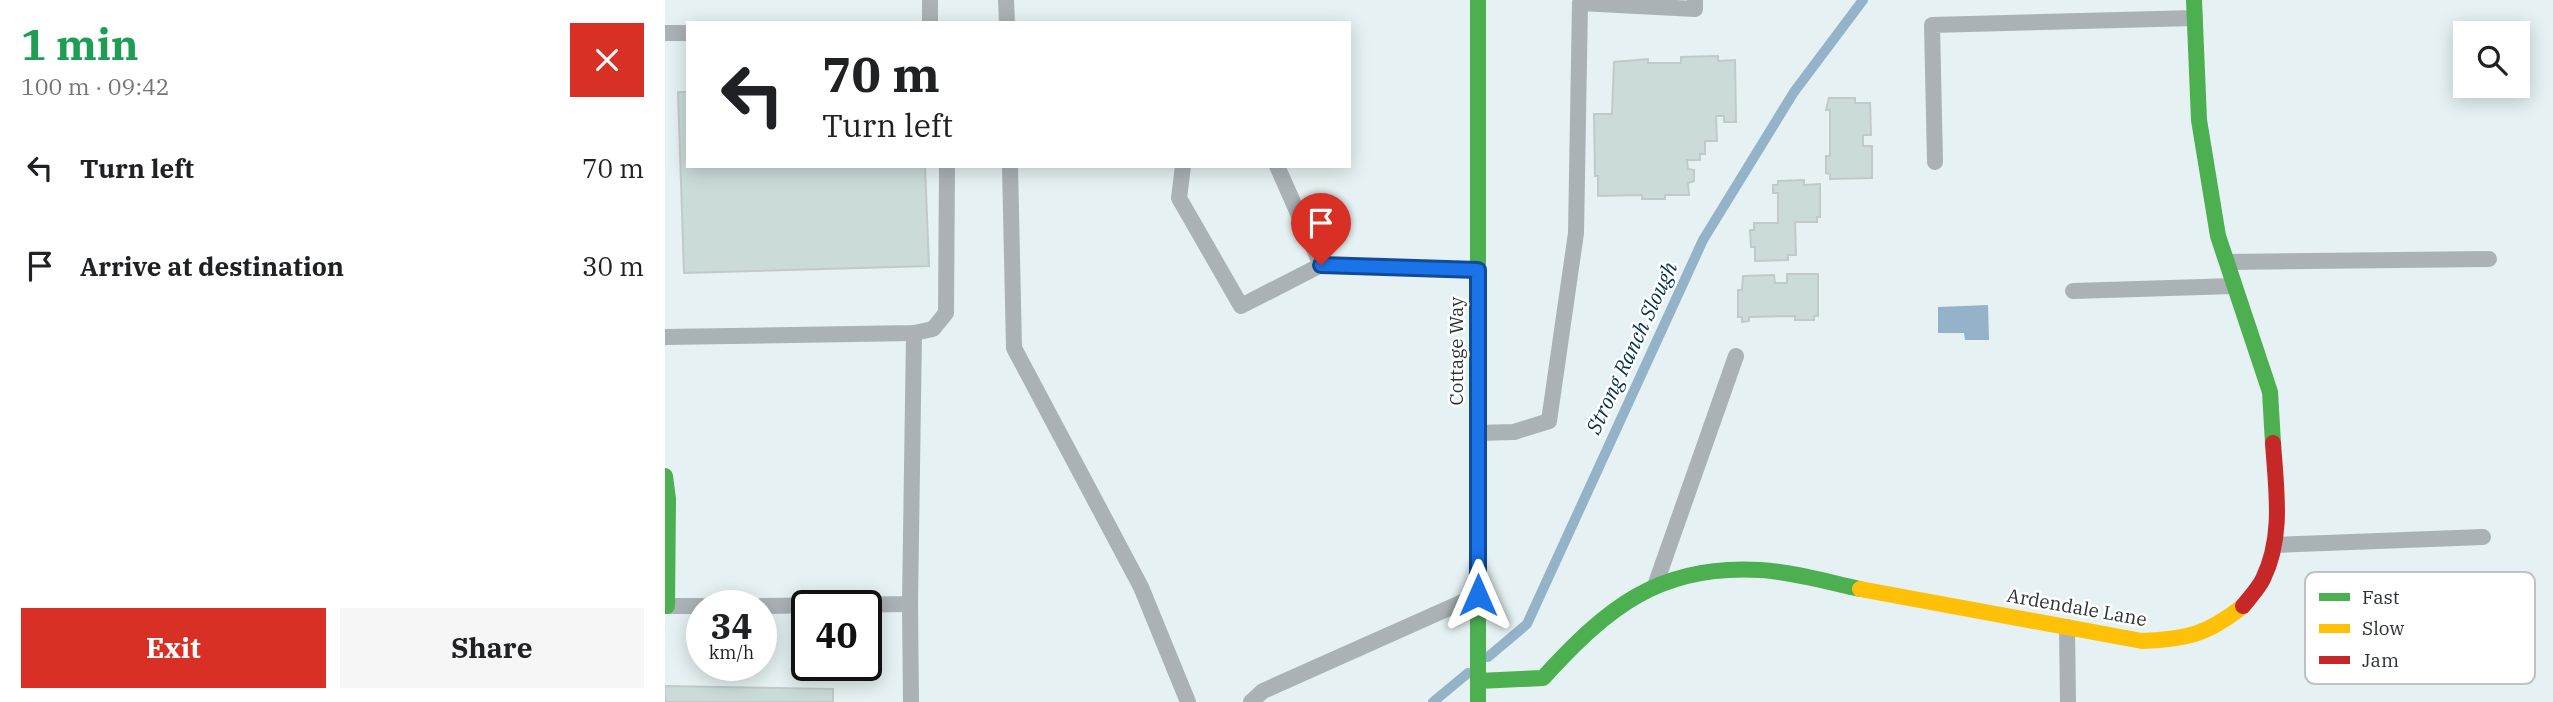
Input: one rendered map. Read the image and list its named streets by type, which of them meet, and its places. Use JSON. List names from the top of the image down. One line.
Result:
{"streets":{"street":["Cottage Way","Ardendale Lane"]},"crossings":[["Cottage Way","Ardendale Lane"]],"water":["Strong Ranch Slough"],"legend":["Fast","Slow","Jam"],"page":{"heading":["1 min","100 m · 09:42"],"turn":["70 m","Turn left"],"list":[{"name":"Turn left","value":"70 m"},{"name":"Arrive at destination","value":"30 m"}],"speed":"34 km/h","limit":"40","buttons":["Exit","Share"]}}
